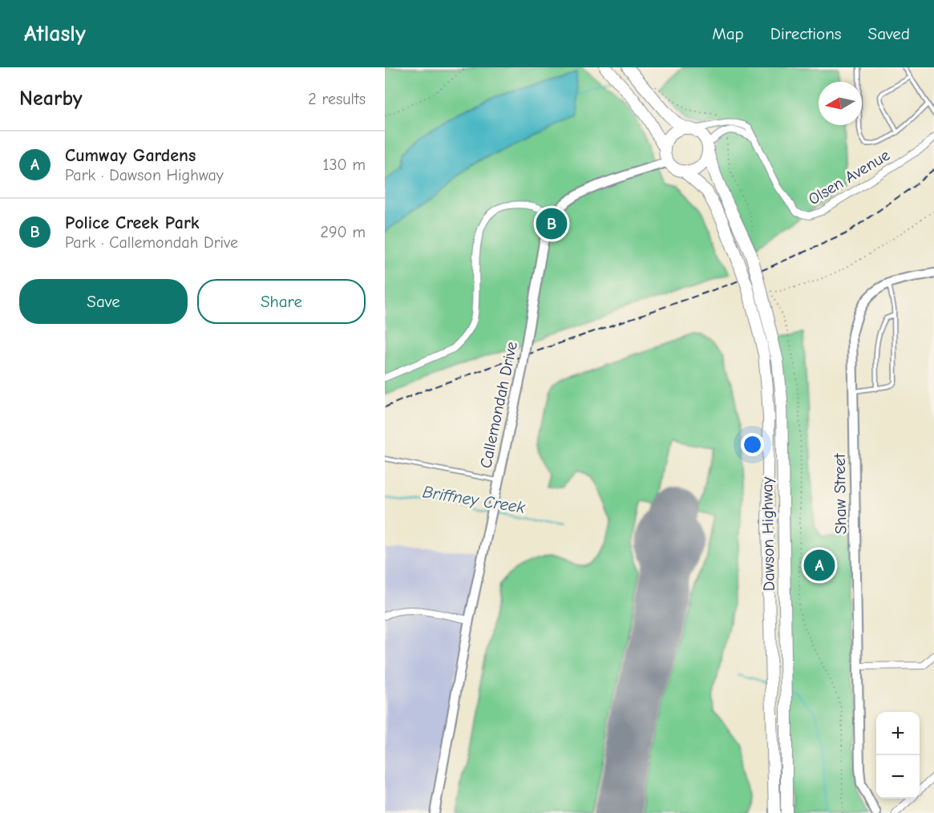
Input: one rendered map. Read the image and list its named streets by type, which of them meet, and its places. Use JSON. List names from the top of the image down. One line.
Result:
{"streets":{"highway":["Dawson Highway"],"street":["Olsen Avenue","Callemondah Drive","Shaw Street"]},"crossings":[["Olsen Avenue","Callemondah Drive"],["Olsen Avenue","Dawson Highway"],["Callemondah Drive","Dawson Highway"]],"water":["Briffney Creek"],"north":"left","page":{"header":"Atlasly","nav":["Map","Directions","Saved"],"heading":["Nearby","2 results"],"list":[{"mark":"A","name":"Cumway Gardens","note":"Park · Dawson Highway","value":"130 m"},{"mark":"B","name":"Police Creek Park","note":"Park · Callemondah Drive","value":"290 m"}],"pins":["B","A"],"buttons":["Save","Share"],"map_buttons":["+","−"]}}
